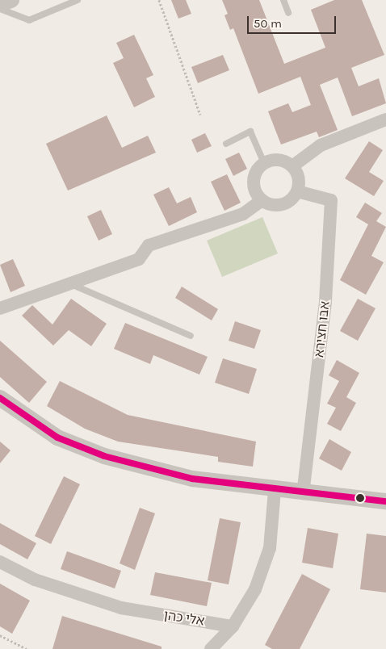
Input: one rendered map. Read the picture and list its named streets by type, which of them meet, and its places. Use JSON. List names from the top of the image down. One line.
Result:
{"streets":{"street":["אבו חצירא","אלי כהן"]},"scale_bar":"50 m"}
